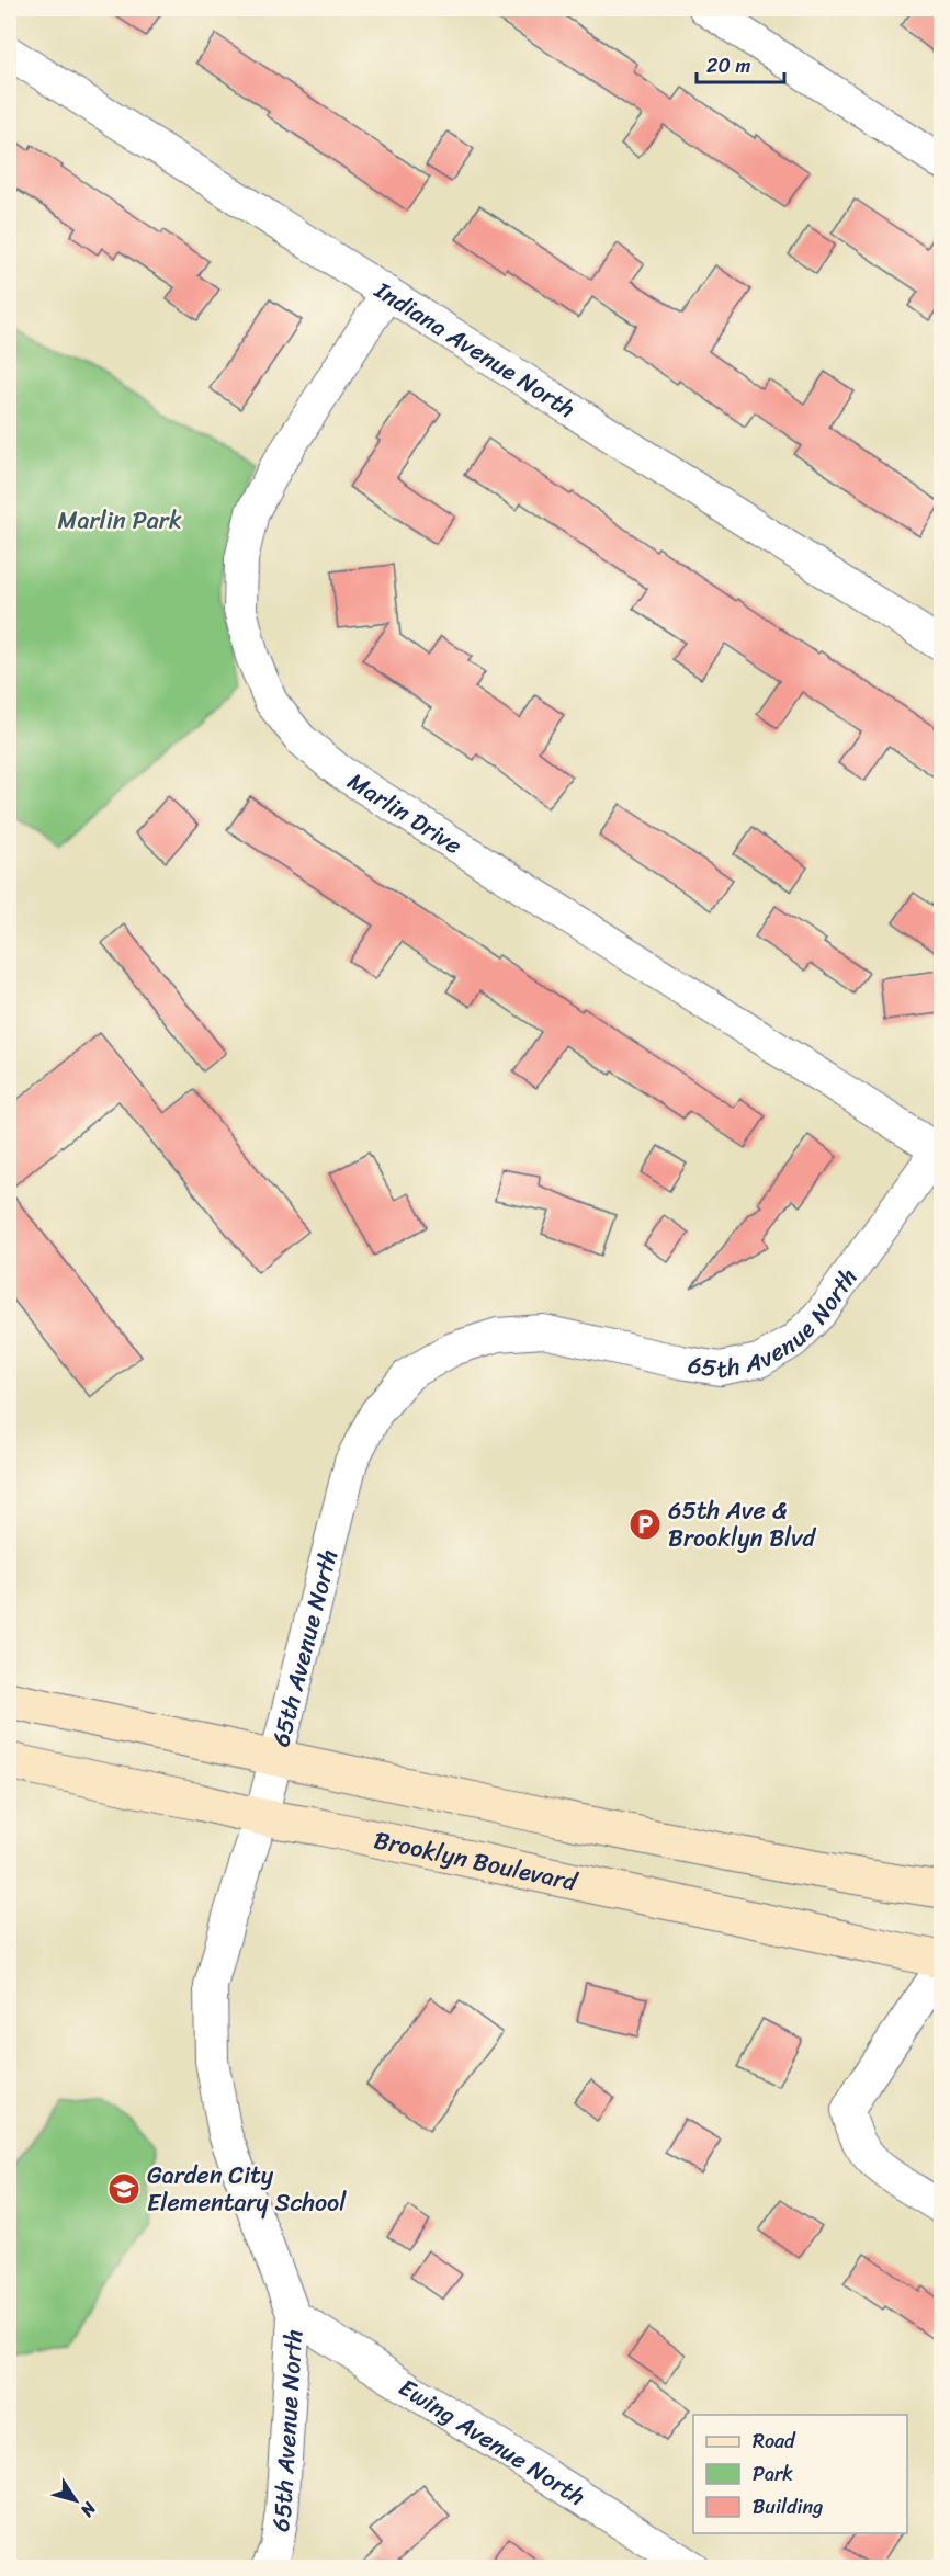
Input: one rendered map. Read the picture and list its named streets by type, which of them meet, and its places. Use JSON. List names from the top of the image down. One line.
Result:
{"streets":{"main road":["Brooklyn Boulevard"],"street":["Indiana Avenue North","Marlin Drive","65th Avenue North","Ewing Avenue North"]},"crossings":[["Indiana Avenue North","Marlin Drive"],["Marlin Drive","65th Avenue North"],["65th Avenue North","Brooklyn Boulevard"],["65th Avenue North","Ewing Avenue North"]],"parks":["Marlin Park"],"places":{"parking":["65th Ave & Brooklyn Blvd"],"school or university":["Garden City Elementary School"]},"legend":["Road","Park","Building"],"scale_bar":"20 m","north":"bottom right"}
